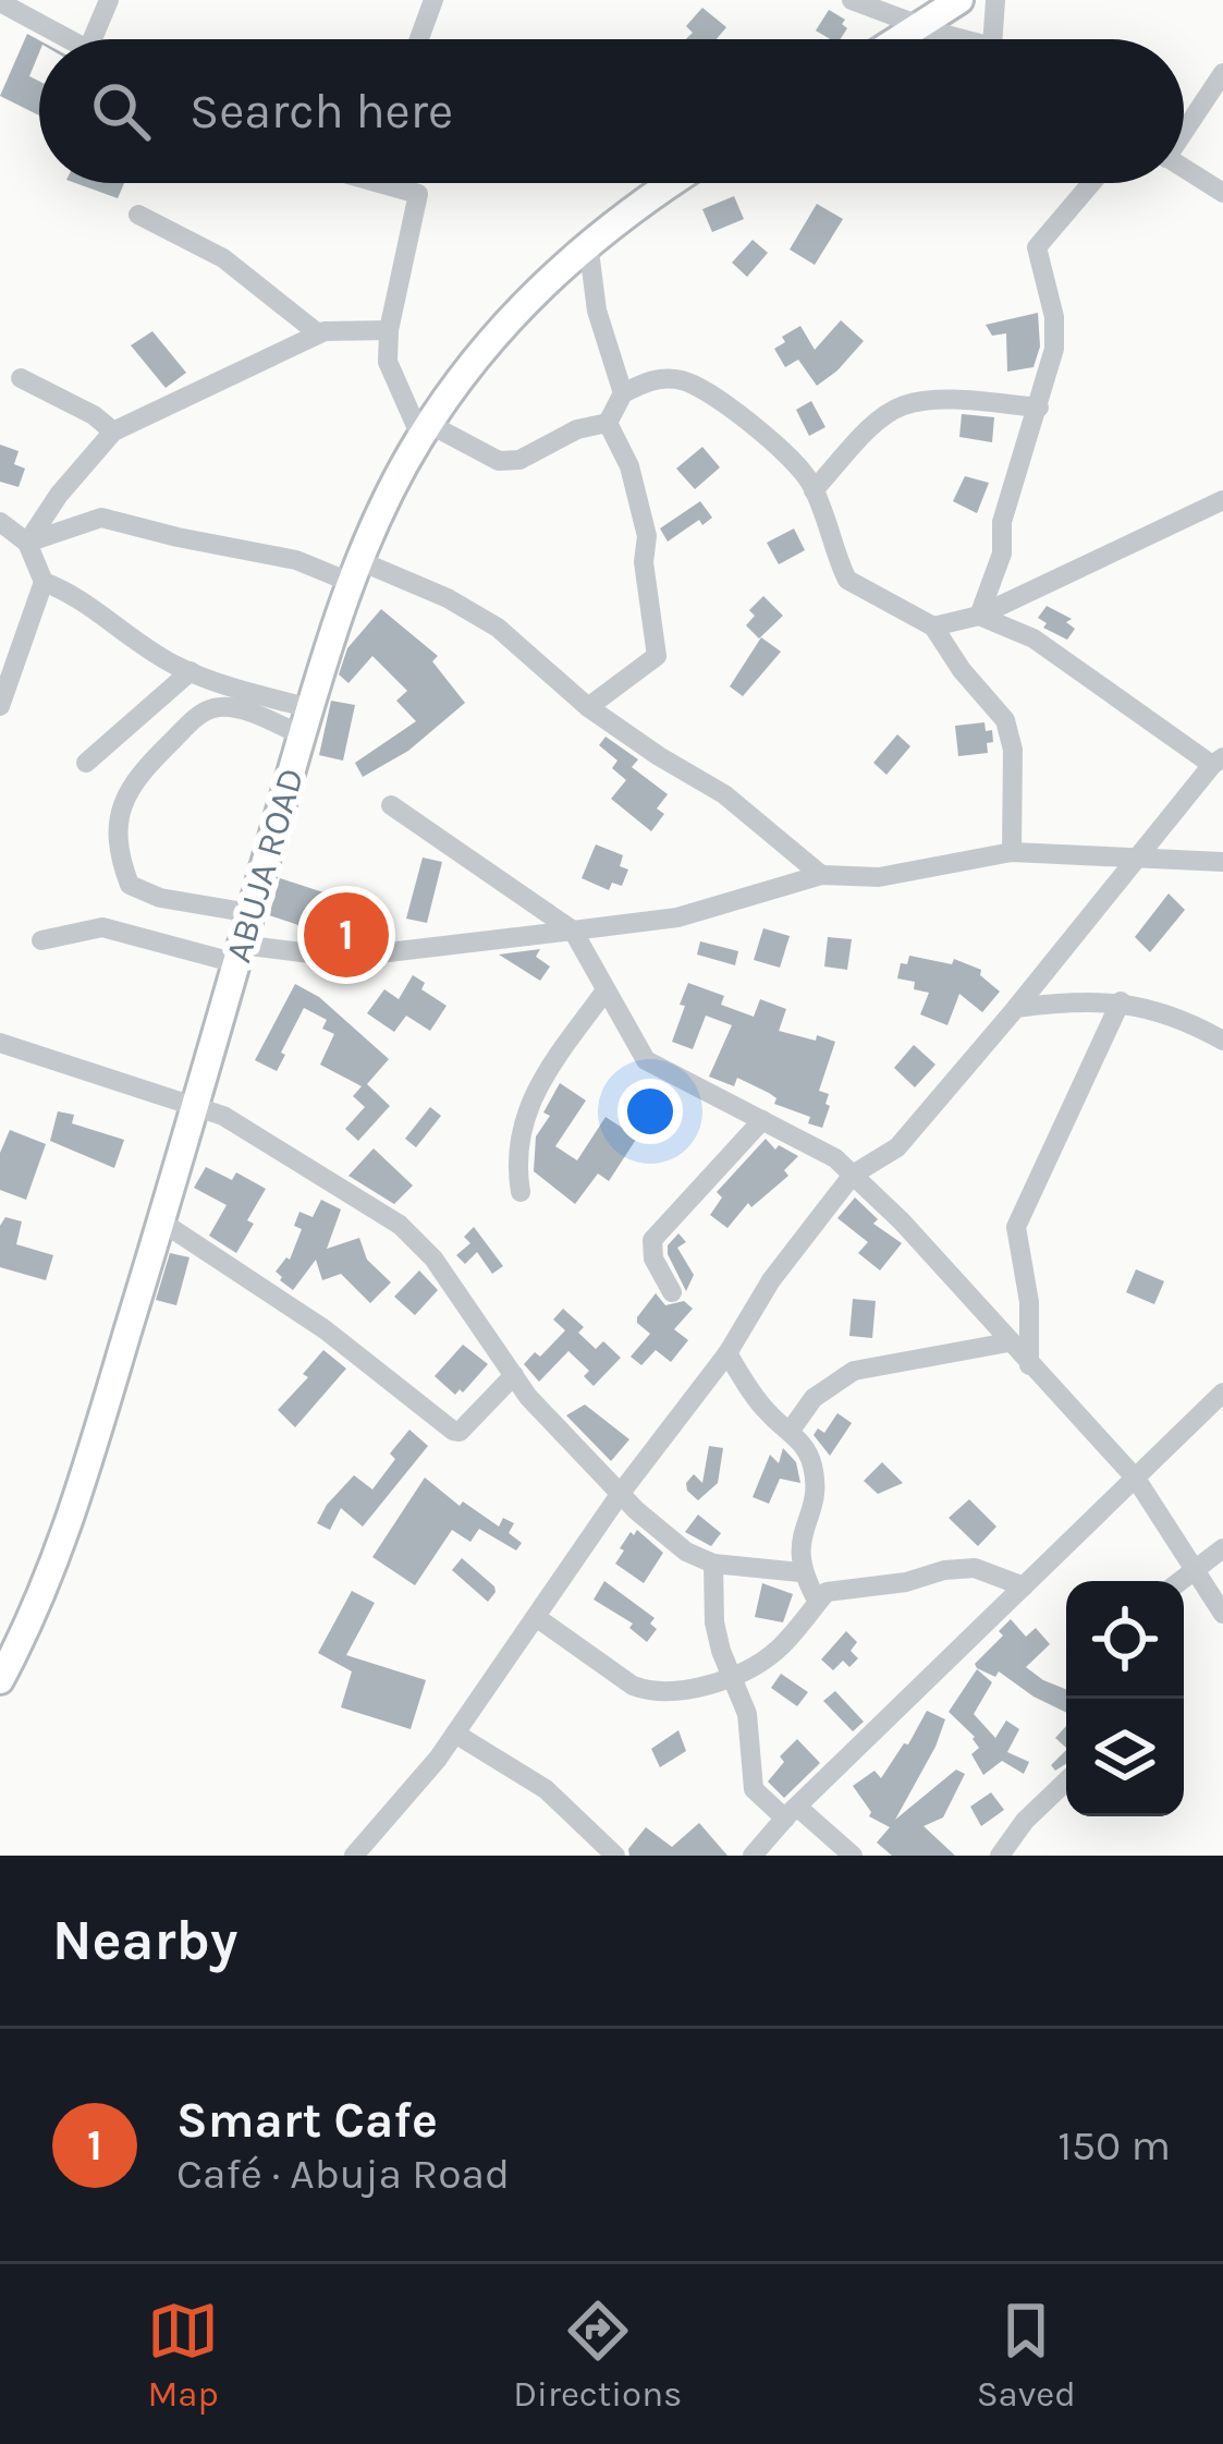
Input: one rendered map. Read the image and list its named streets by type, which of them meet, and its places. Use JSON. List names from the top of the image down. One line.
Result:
{"streets":{"main road":["ABUJA ROAD"]},"page":{"search":"Search here","pins":"1","heading":"Nearby","list":[{"mark":"1","name":"Smart Cafe","note":"Café · Abuja Road","value":"150 m"}],"nav":["Map","Directions","Saved"]}}
